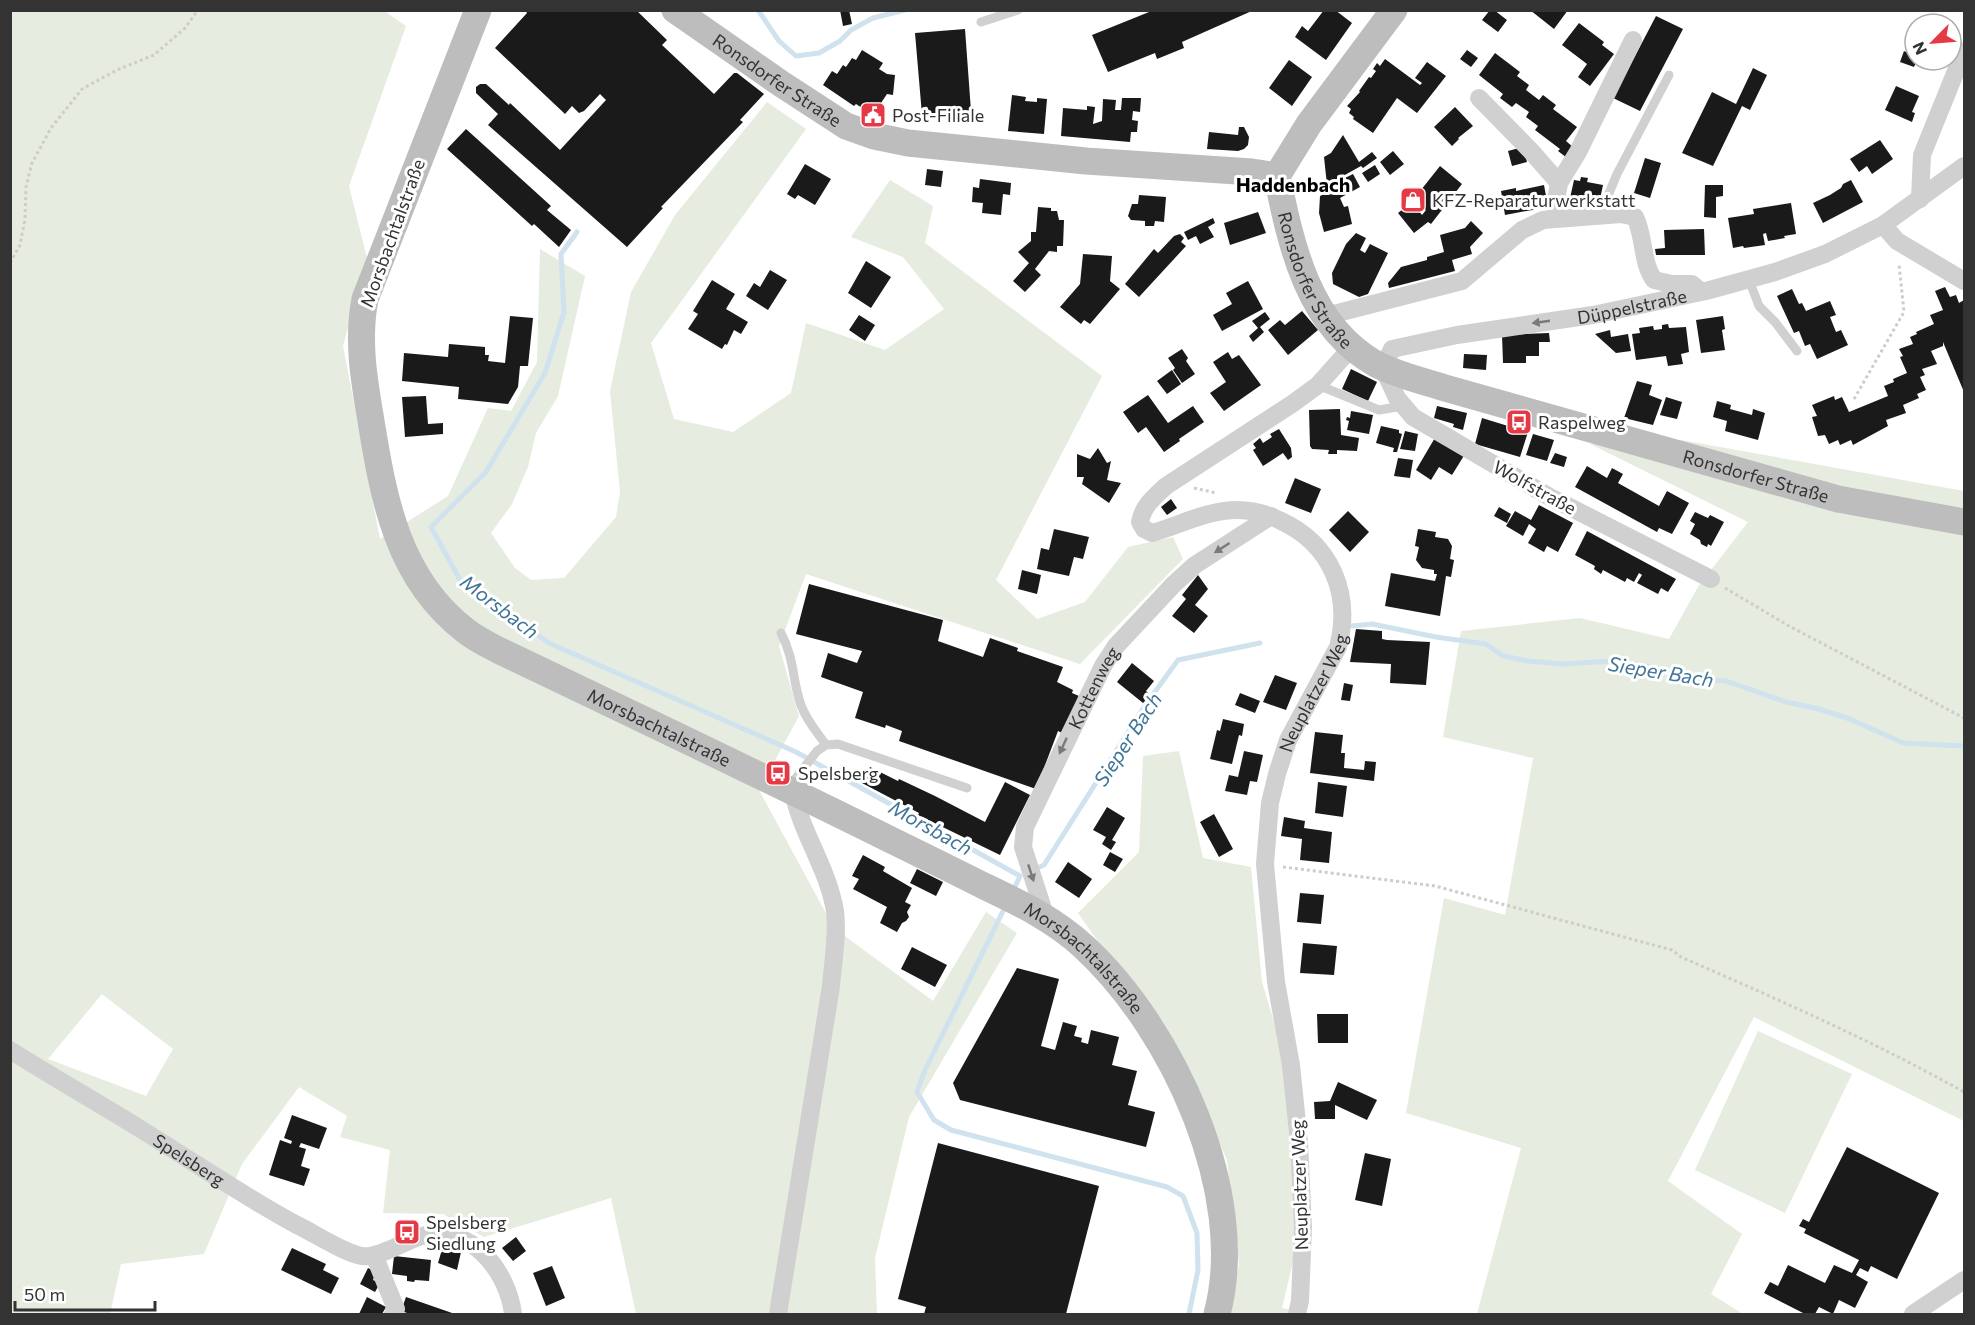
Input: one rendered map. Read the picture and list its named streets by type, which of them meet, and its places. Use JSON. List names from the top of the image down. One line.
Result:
{"streets":{"main road":["Ronsdorfer Straße","Morsbachtalstraße"],"street":["Düppelstraße","Wolfstraße","Kottenweg","Neuplatzer Weg","Spelsberg"]},"crossings":[["Ronsdorfer Straße","Düppelstraße"],["Ronsdorfer Straße","Wolfstraße"],["Ronsdorfer Straße","Neuplatzer Weg"],["Morsbachtalstraße","Kottenweg"],["Düppelstraße","Wolfstraße"],["Kottenweg","Neuplatzer Weg"]],"one_way":["Kottenweg"],"districts":["Haddenbach"],"water":["Morsbach","Sieper Bach"],"places":{"public building":["Post-Filiale"],"shop":["KFZ-Reparaturwerkstatt"],"bus stop":["Raspelweg","Spelsberg","Spelsberg Siedlung"]},"scale_bar":"50 m","north":"bottom left"}
